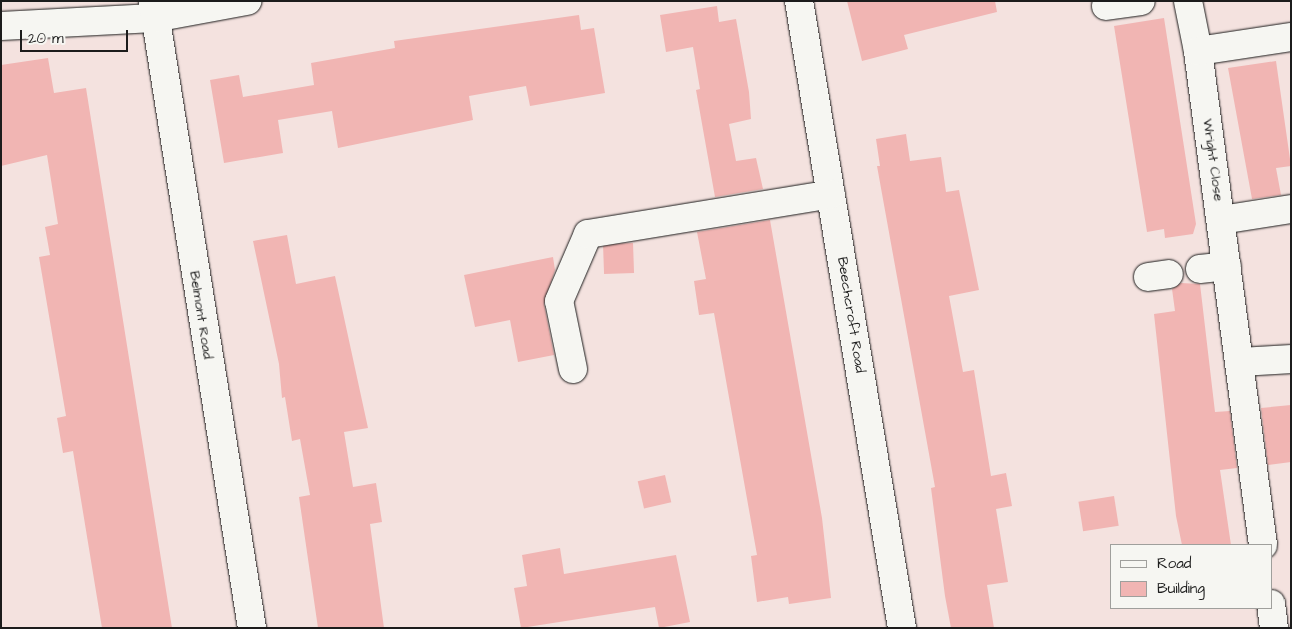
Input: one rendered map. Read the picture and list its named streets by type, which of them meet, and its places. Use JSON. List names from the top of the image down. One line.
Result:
{"streets":{"street":["Wright Close","Belmont Road","Beechcroft Road"]},"legend":["Road","Building"],"scale_bar":"20 m"}
